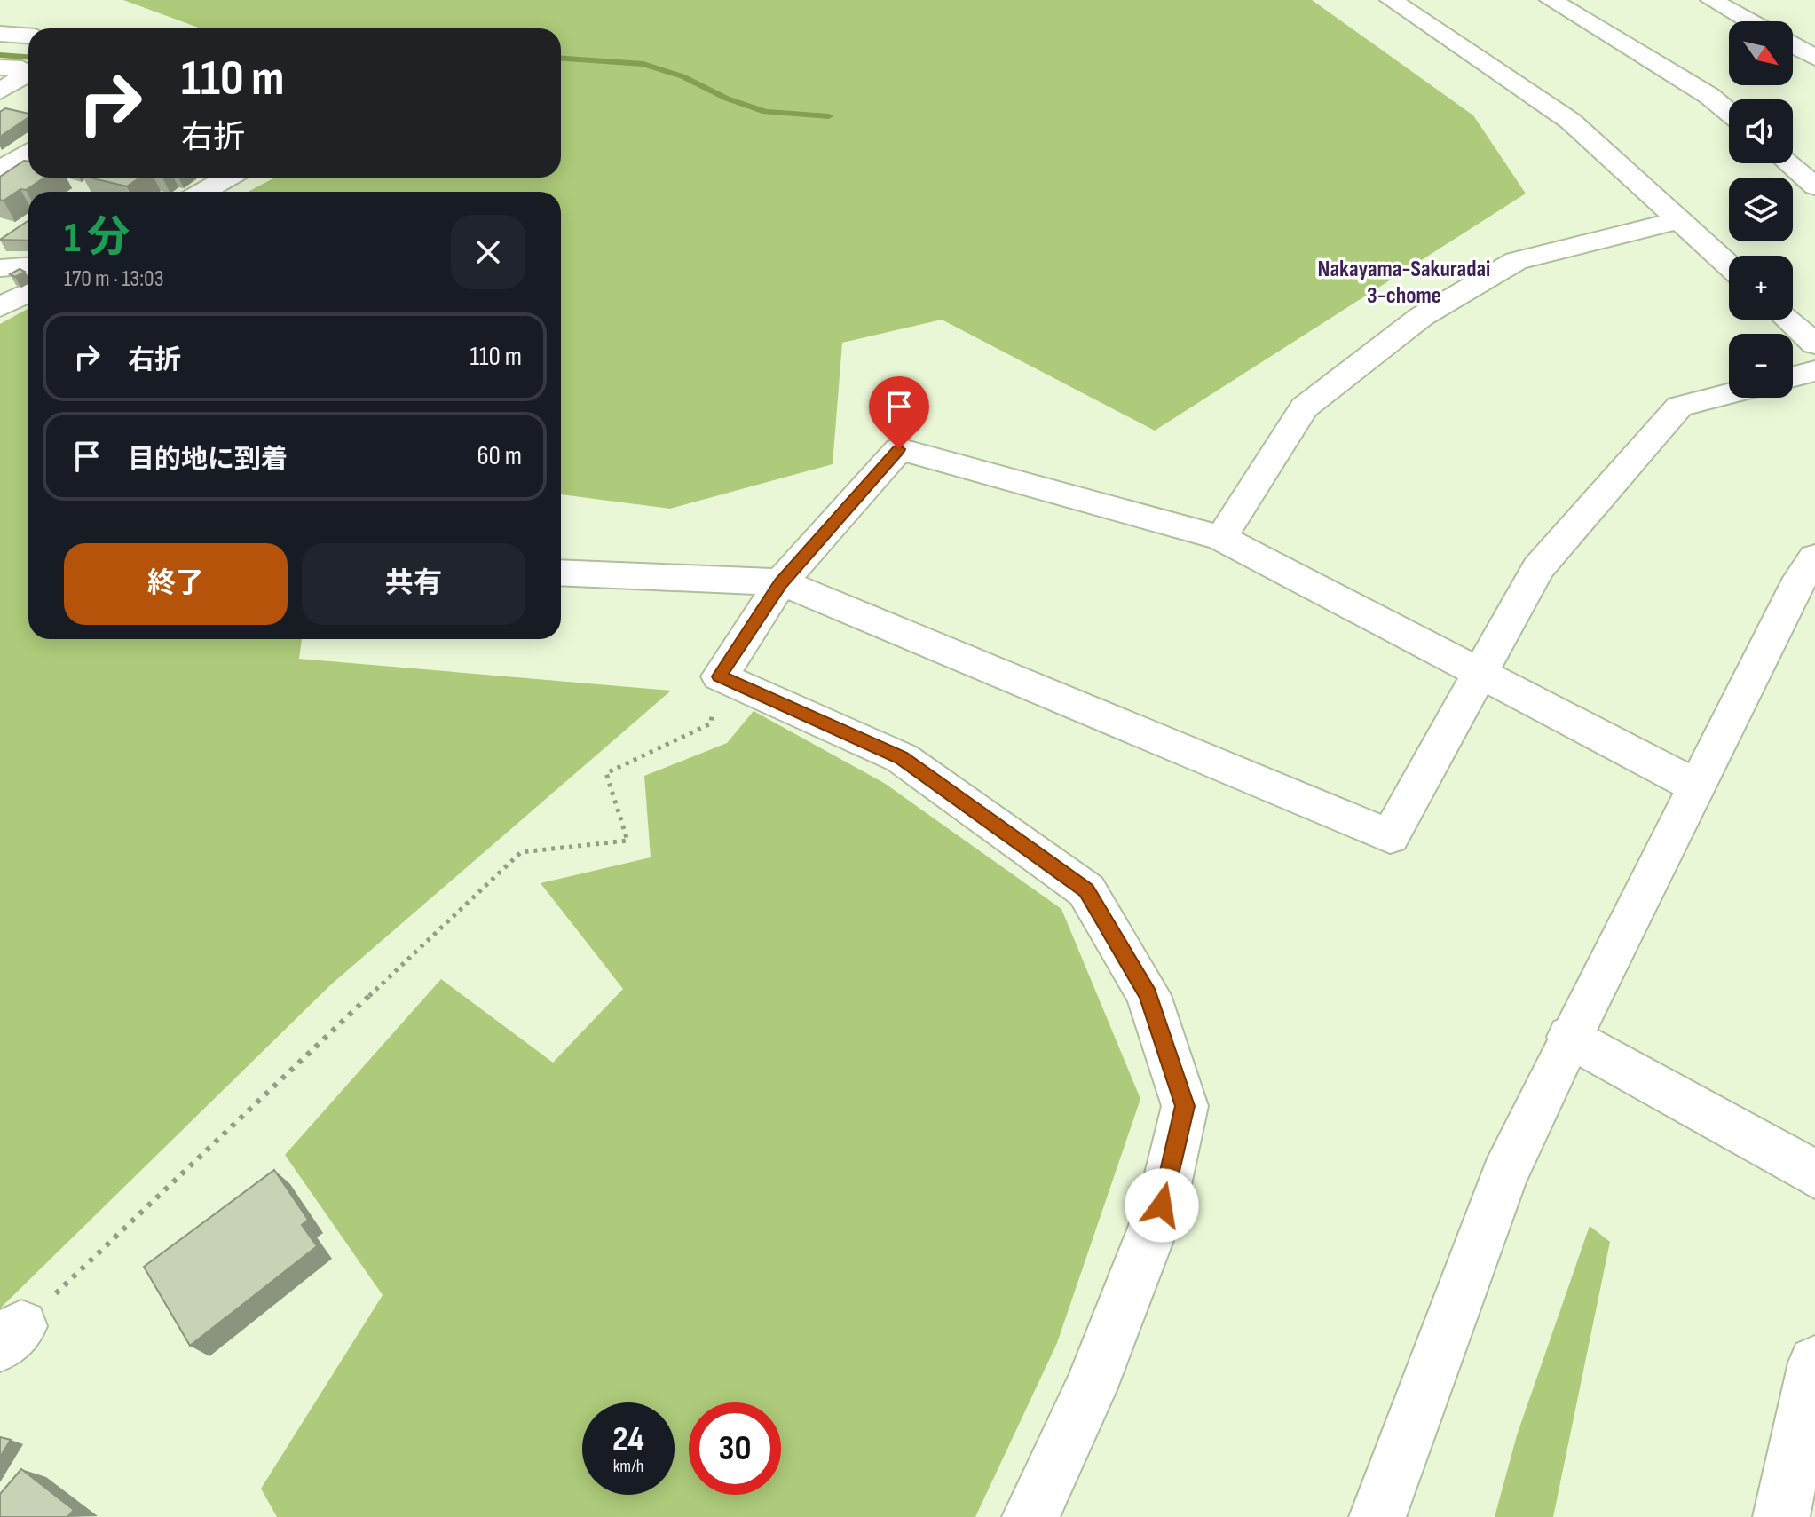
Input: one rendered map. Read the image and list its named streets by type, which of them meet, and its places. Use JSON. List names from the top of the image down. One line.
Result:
{"districts":["Nakayama-Sakuradai 3-chome"],"north":"bottom right","page":{"map_buttons":["+","−"],"turn":["110 m","右折"],"heading":["1 分","170 m · 13:03"],"list":[{"name":"右折","value":"110 m"},{"name":"目的地に到着","value":"60 m"}],"buttons":["終了","共有"],"speed":"24 km/h","limit":"30"}}
